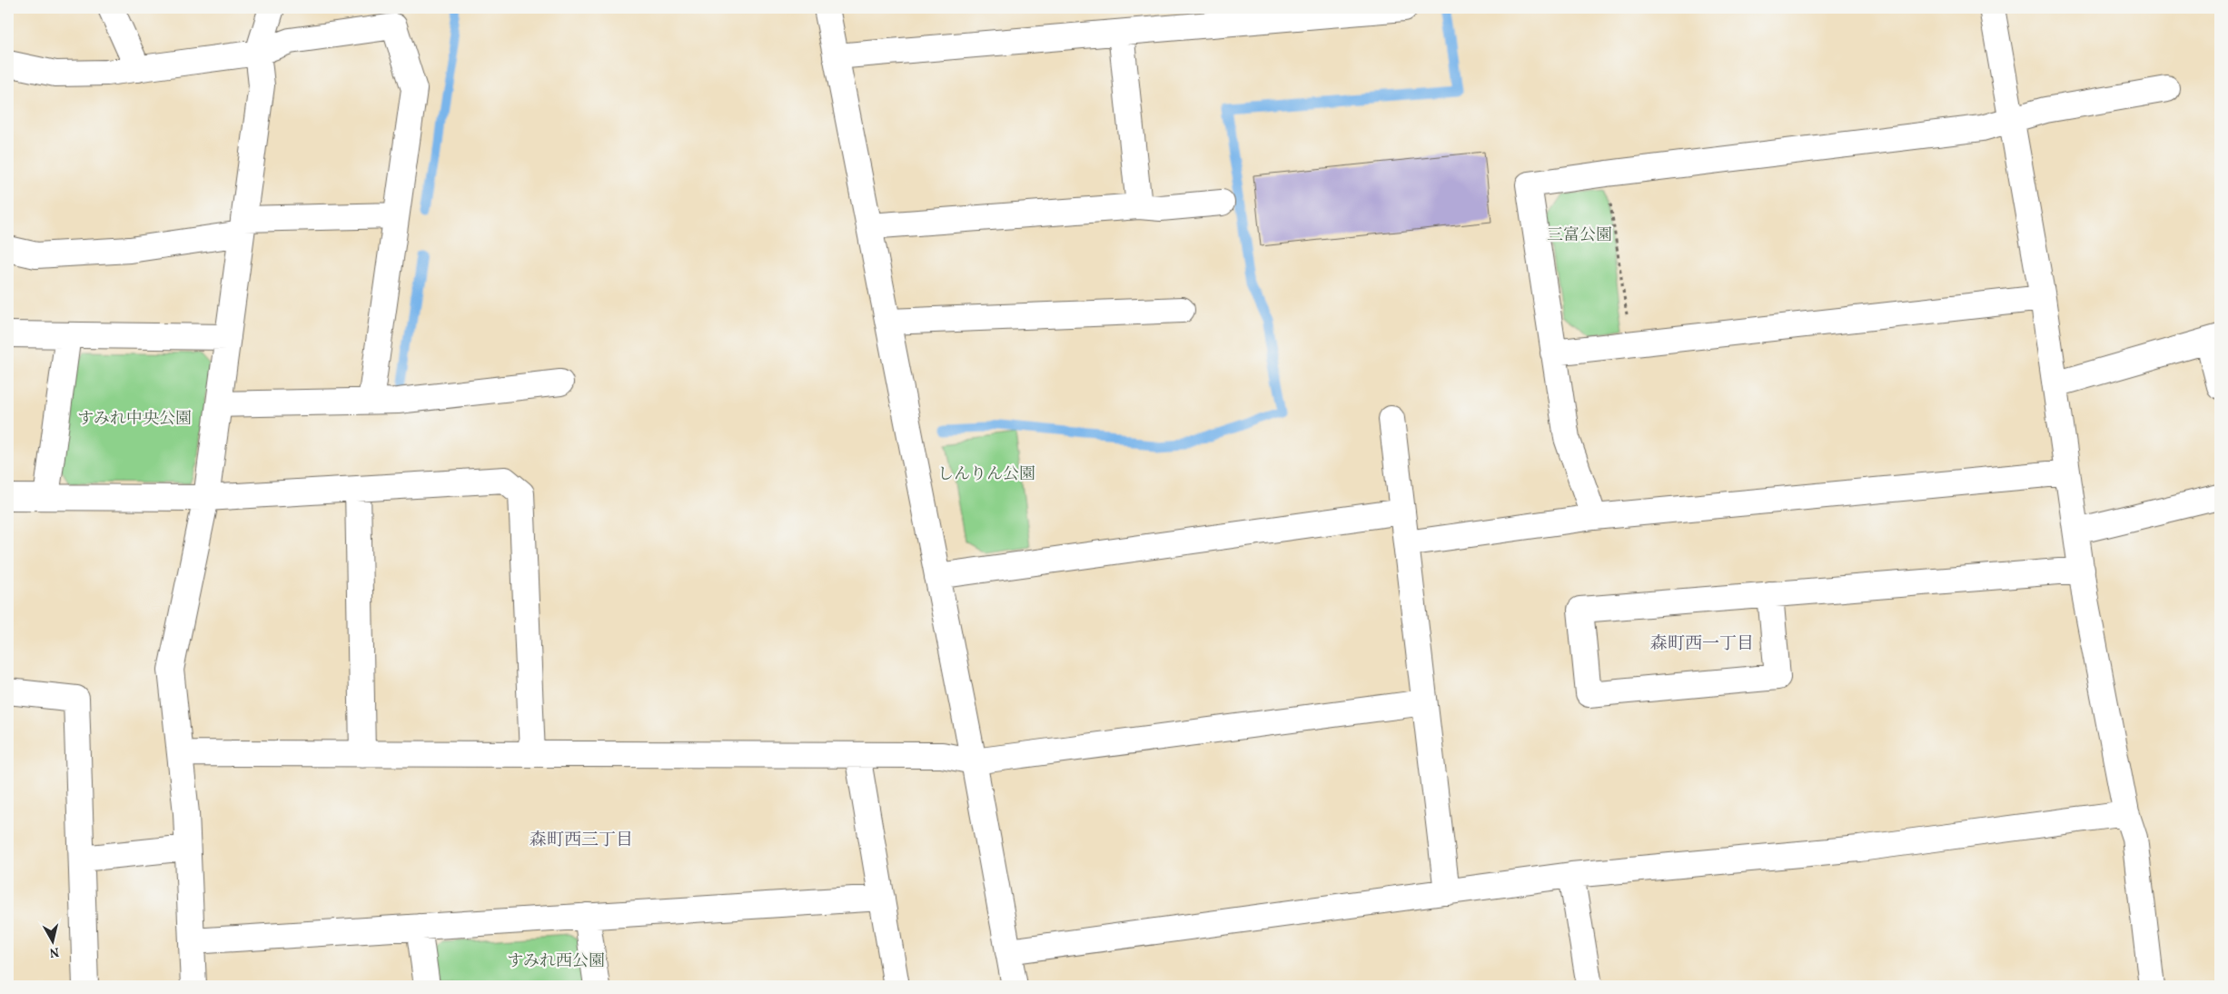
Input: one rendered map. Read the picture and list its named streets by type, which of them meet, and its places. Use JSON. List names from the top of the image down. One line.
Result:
{"districts":["森町西一丁目","森町西三丁目"],"parks":["三富公園","すみれ中央公園","しんりん公園","すみれ西公園"],"north":"bottom"}
